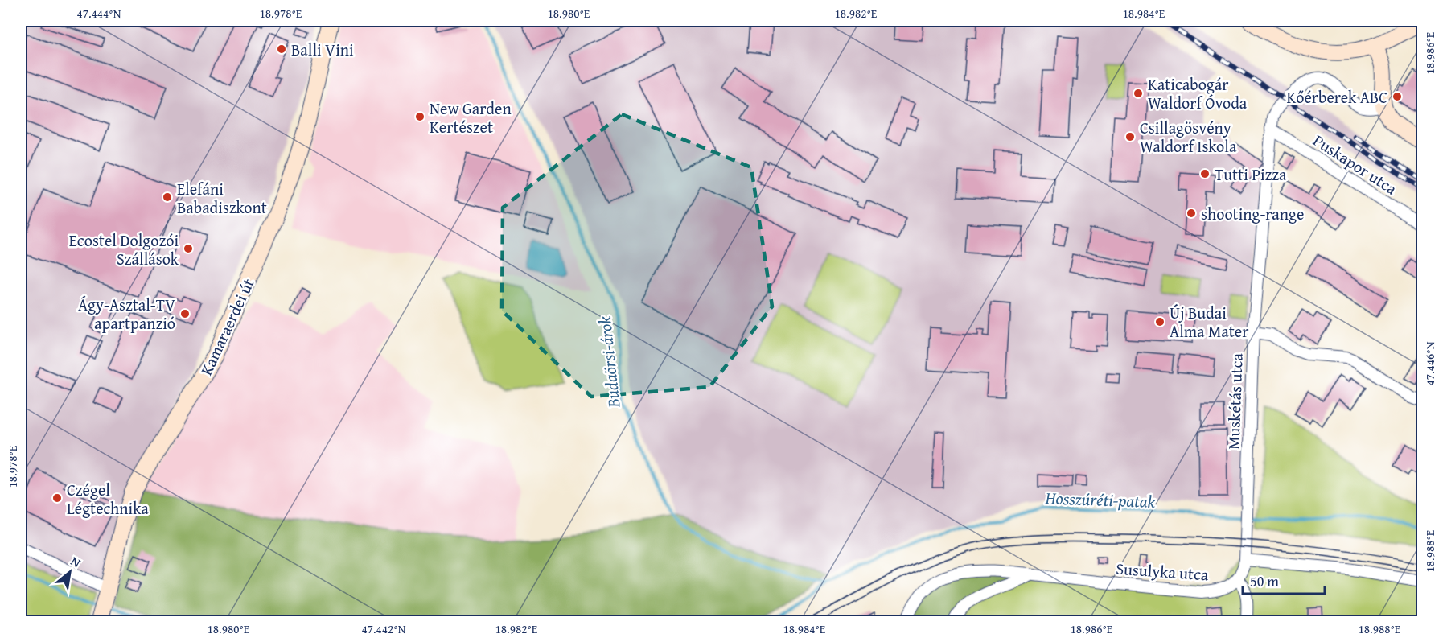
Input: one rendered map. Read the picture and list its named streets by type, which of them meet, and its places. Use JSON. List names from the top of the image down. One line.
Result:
{"streets":{"street":["Puskapor utca","Kamaraerdei út","Muskétás utca","Susulyka utca"]},"crossings":[["Puskapor utca","Muskétás utca"]],"water":["Budaörsi-árok","Hosszúréti-patak"],"places":["Balli Vini","Katicabogár Waldorf Óvoda","Kőérberek ABC","New Garden Kertészet","Csillagösvény Waldorf Iskola","Tutti Pizza","Elefáni Babadiszkont","shooting-range","Ecostel Dolgozói Szállások","Ágy-Asztal-TV apartpanzió","Új Budai Alma Mater","Czégel Légtechnika"],"scale_bar":"50 m","north":"top right","coordinates":["47.444°N","18.978°E","18.980°E","18.982°E","18.984°E","18.986°E","47.446°N","18.988°E","47.442°N"]}
